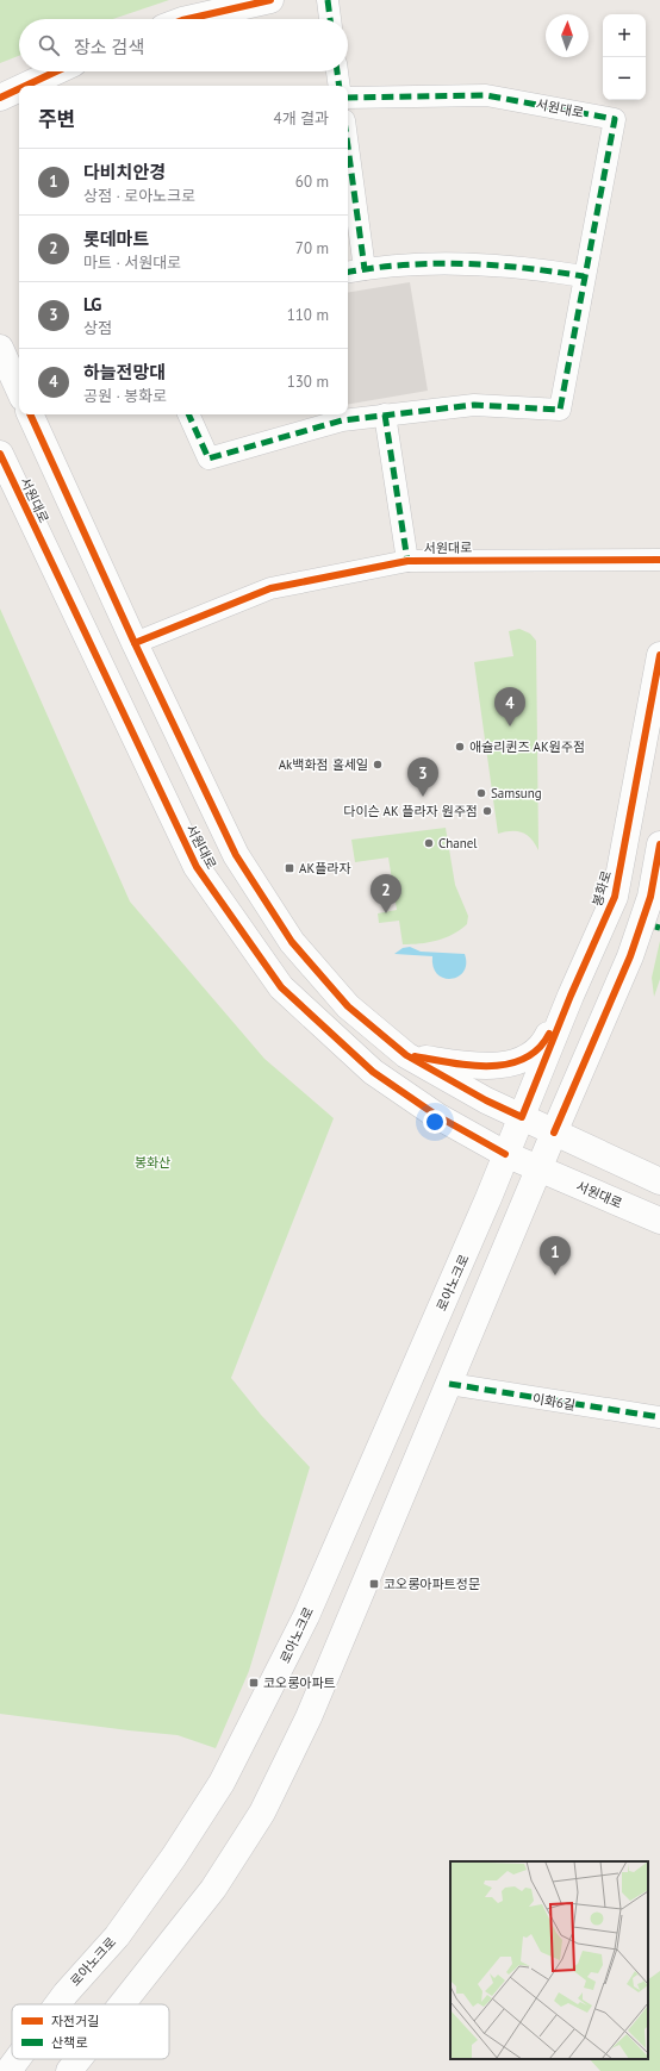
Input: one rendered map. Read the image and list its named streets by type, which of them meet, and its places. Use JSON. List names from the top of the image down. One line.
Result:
{"streets":{"street":["서원대로","봉화로","로아노크로","이화6길"]},"crossings":[["서원대로","봉화로"],["서원대로","로아노크로"],["봉화로","로아노크로"]],"parks":["봉화산"],"places":{"other":["애슐리퀸즈 AK원주점","Ak백화점 홀세일","Samsung","다이슨 AK 플라자 원주점","Chanel"],"transit":["AK플라자","코오롱아파트정문","코오롱아파트"]},"legend":["자전거길","산책로"],"north":"top","page":{"map_buttons":["+","−"],"search":"장소 검색","heading":["주변","4개 결과"],"list":[{"mark":"1","name":"다비치안경","note":"상점 · 로아노크로","value":"60 m"},{"mark":"2","name":"롯데마트","note":"마트 · 서원대로","value":"70 m"},{"mark":"3","name":"LG","note":"상점","value":"110 m"},{"mark":"4","name":"하늘전망대","note":"공원 · 봉화로","value":"130 m"}],"pins":["4","3","2","1"]}}
